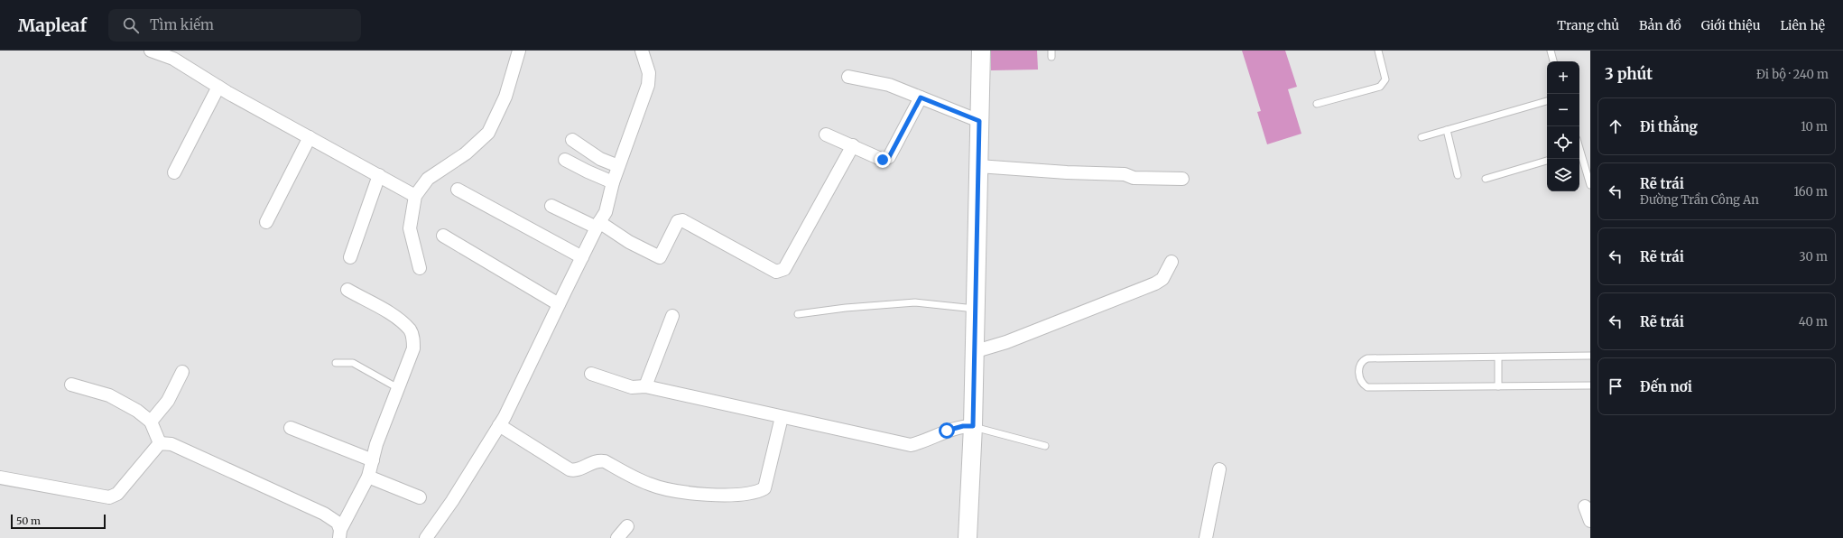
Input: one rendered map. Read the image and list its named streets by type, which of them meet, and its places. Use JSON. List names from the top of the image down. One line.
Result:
{"scale_bar":"50 m","page":{"header":"Mapleaf","search":"Tìm kiếm","nav":["Trang chủ","Bản đồ","Giới thiệu","Liên hệ"],"heading":["3 phút","Đi bộ · 240 m"],"map_buttons":["+","−"],"list":[["Đi thẳng","10 m"],["Rẽ trái","Đường Trần Công An","160 m"],["Rẽ trái","30 m"],["Rẽ trái","40 m"],"Đến nơi"],"scale":"50 m"}}
